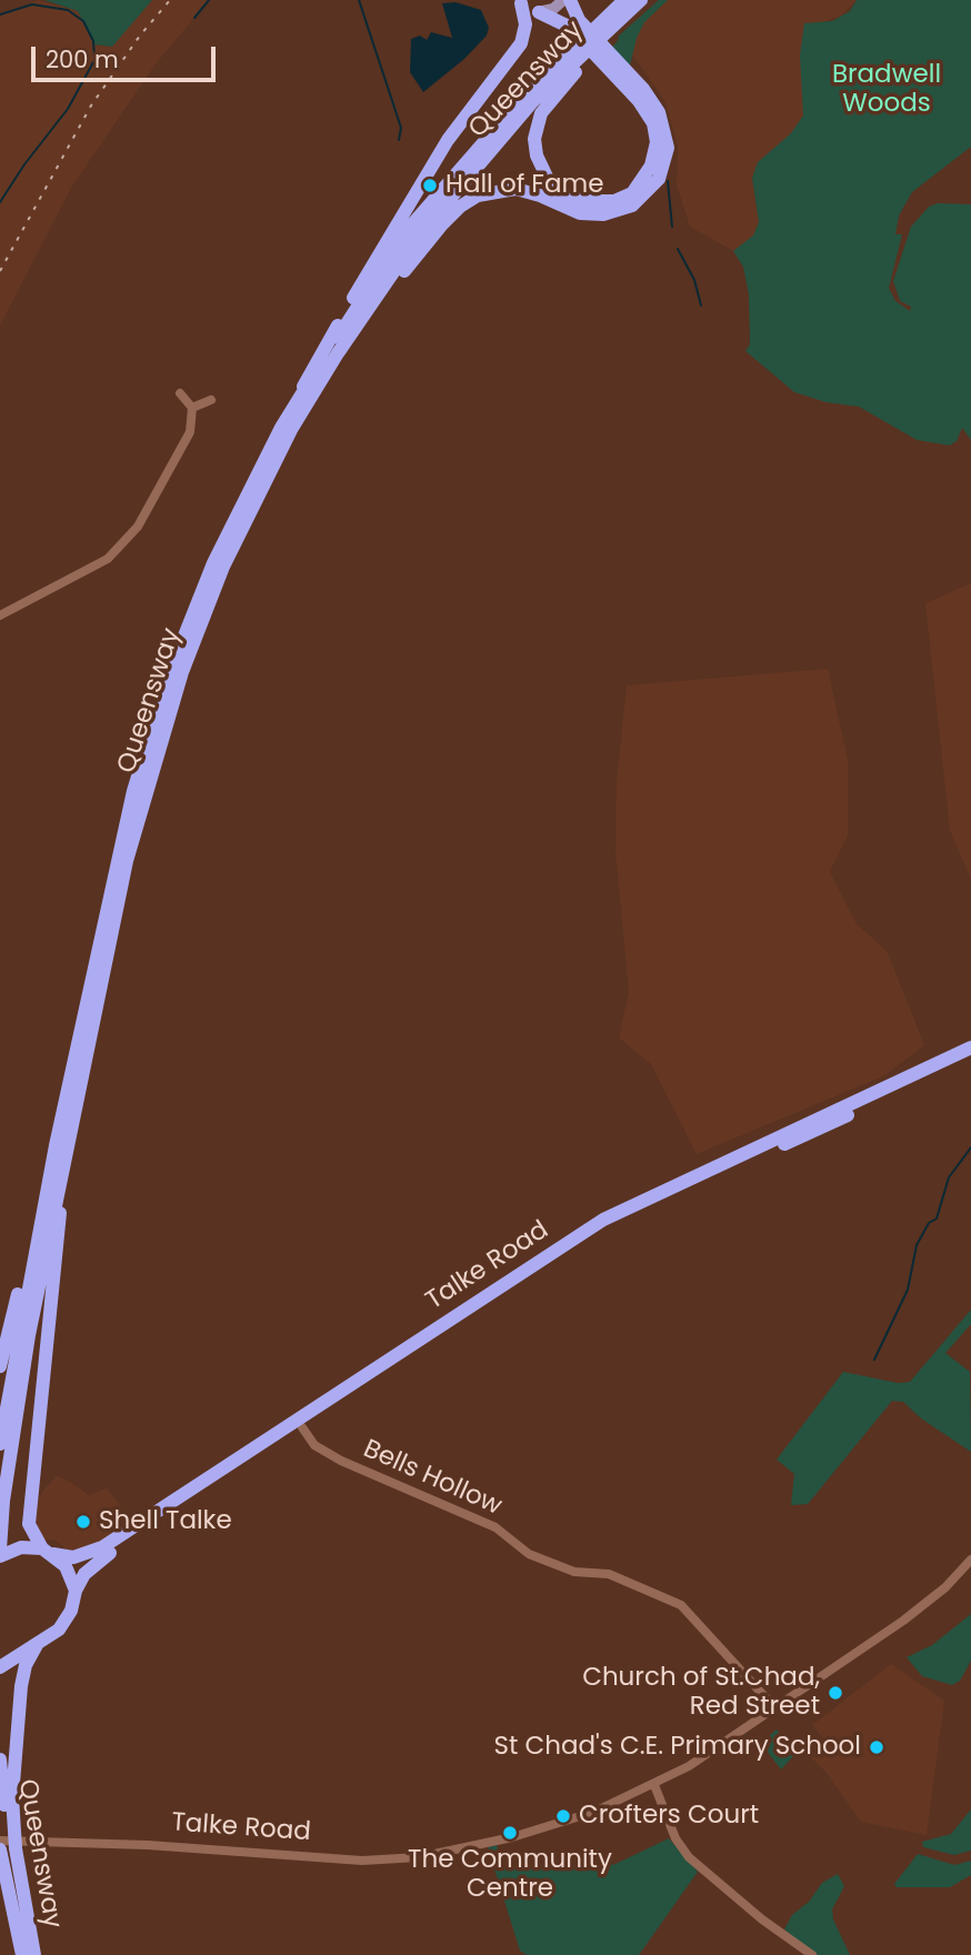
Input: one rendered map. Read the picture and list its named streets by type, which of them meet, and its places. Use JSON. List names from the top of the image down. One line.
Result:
{"streets":{"highway":["Queensway","Talke Road"],"street":["Bells Hollow"]},"crossings":[["Queensway","Talke Road"],["Talke Road","Bells Hollow"]],"parks":["Bradwell Woods"],"places":["Hall of Fame","Shell Talke","Church of St.Chad, Red Street","St Chad's C.E. Primary School","Crofters Court","The Community Centre"],"scale_bar":"200 m"}
